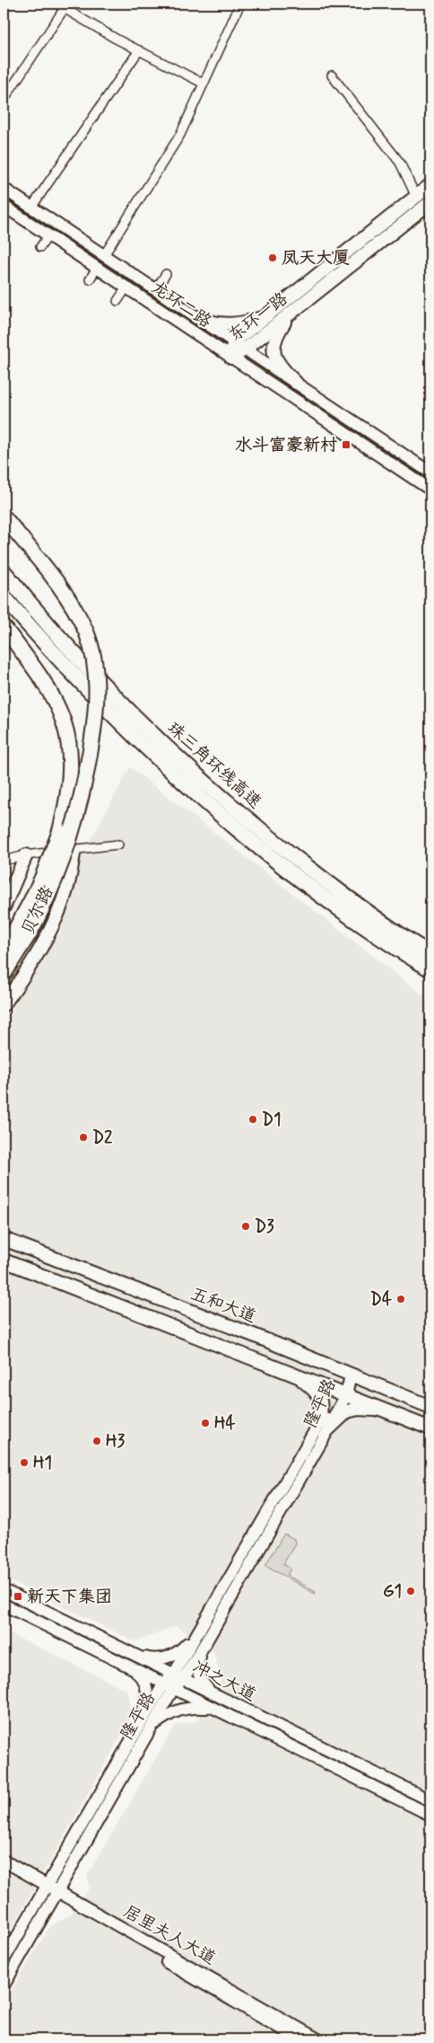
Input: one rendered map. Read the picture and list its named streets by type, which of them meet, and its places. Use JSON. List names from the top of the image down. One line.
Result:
{"streets":{"highway":["珠三角环线高速"],"main road":["龙环二路","东环一路","贝尔路","五和大道","隆平路","冲之大道","居里夫人大道"]},"crossings":[["龙环二路","东环一路"],["五和大道","隆平路"],["隆平路","冲之大道"],["隆平路","居里夫人大道"]],"places":{"other":["凤天大厦","D1","D2","D3","D4","H4","H3","H1","G1"],"transit":["水斗富豪新村","新天下集团"]}}
